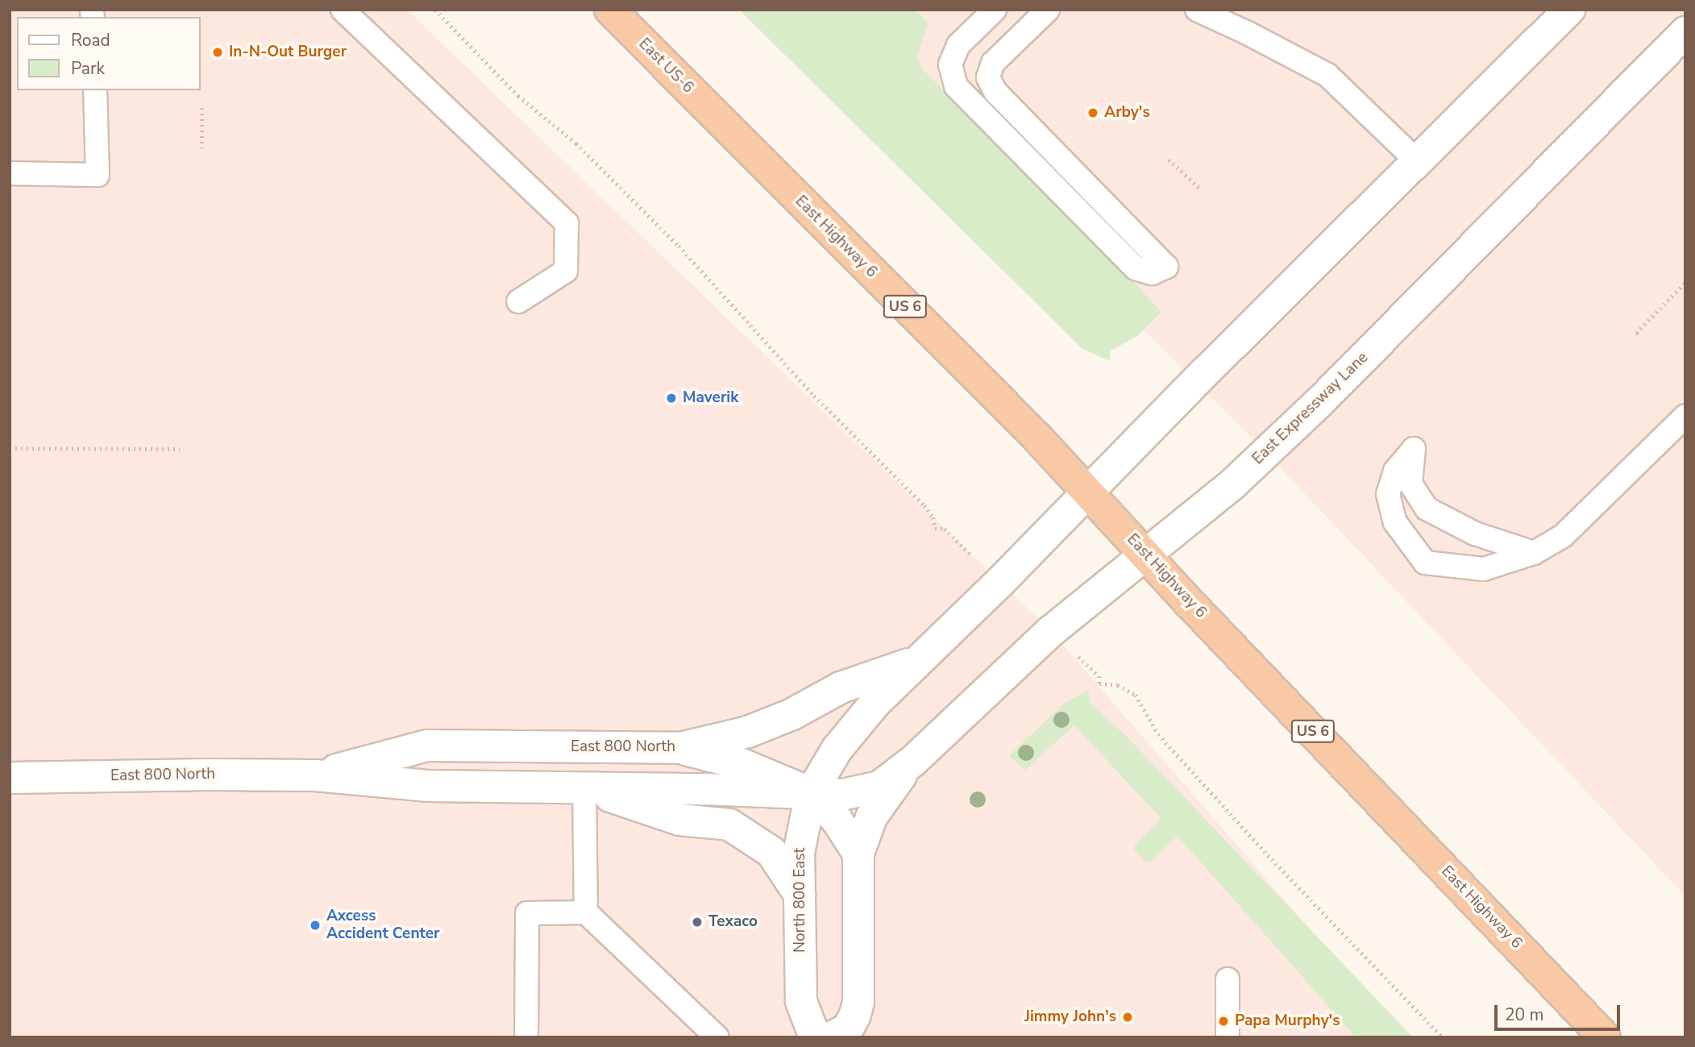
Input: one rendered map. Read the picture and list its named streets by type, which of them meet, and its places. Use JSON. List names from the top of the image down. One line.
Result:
{"streets":{"highway":["East US-6","East Highway 6","US 6"],"street":["East Expressway Lane","East 800 North","North 800 East"]},"crossings":[["East US-6","East Highway 6"],["East Highway 6","East Expressway Lane"],["East Expressway Lane","East 800 North"],["East 800 North","North 800 East"]],"places":["In-N-Out Burger","Arby's","Maverik","Texaco","Axcess Accident Center","Jimmy John's","Papa Murphy's"],"legend":["Road","Park"],"scale_bar":"20 m"}
